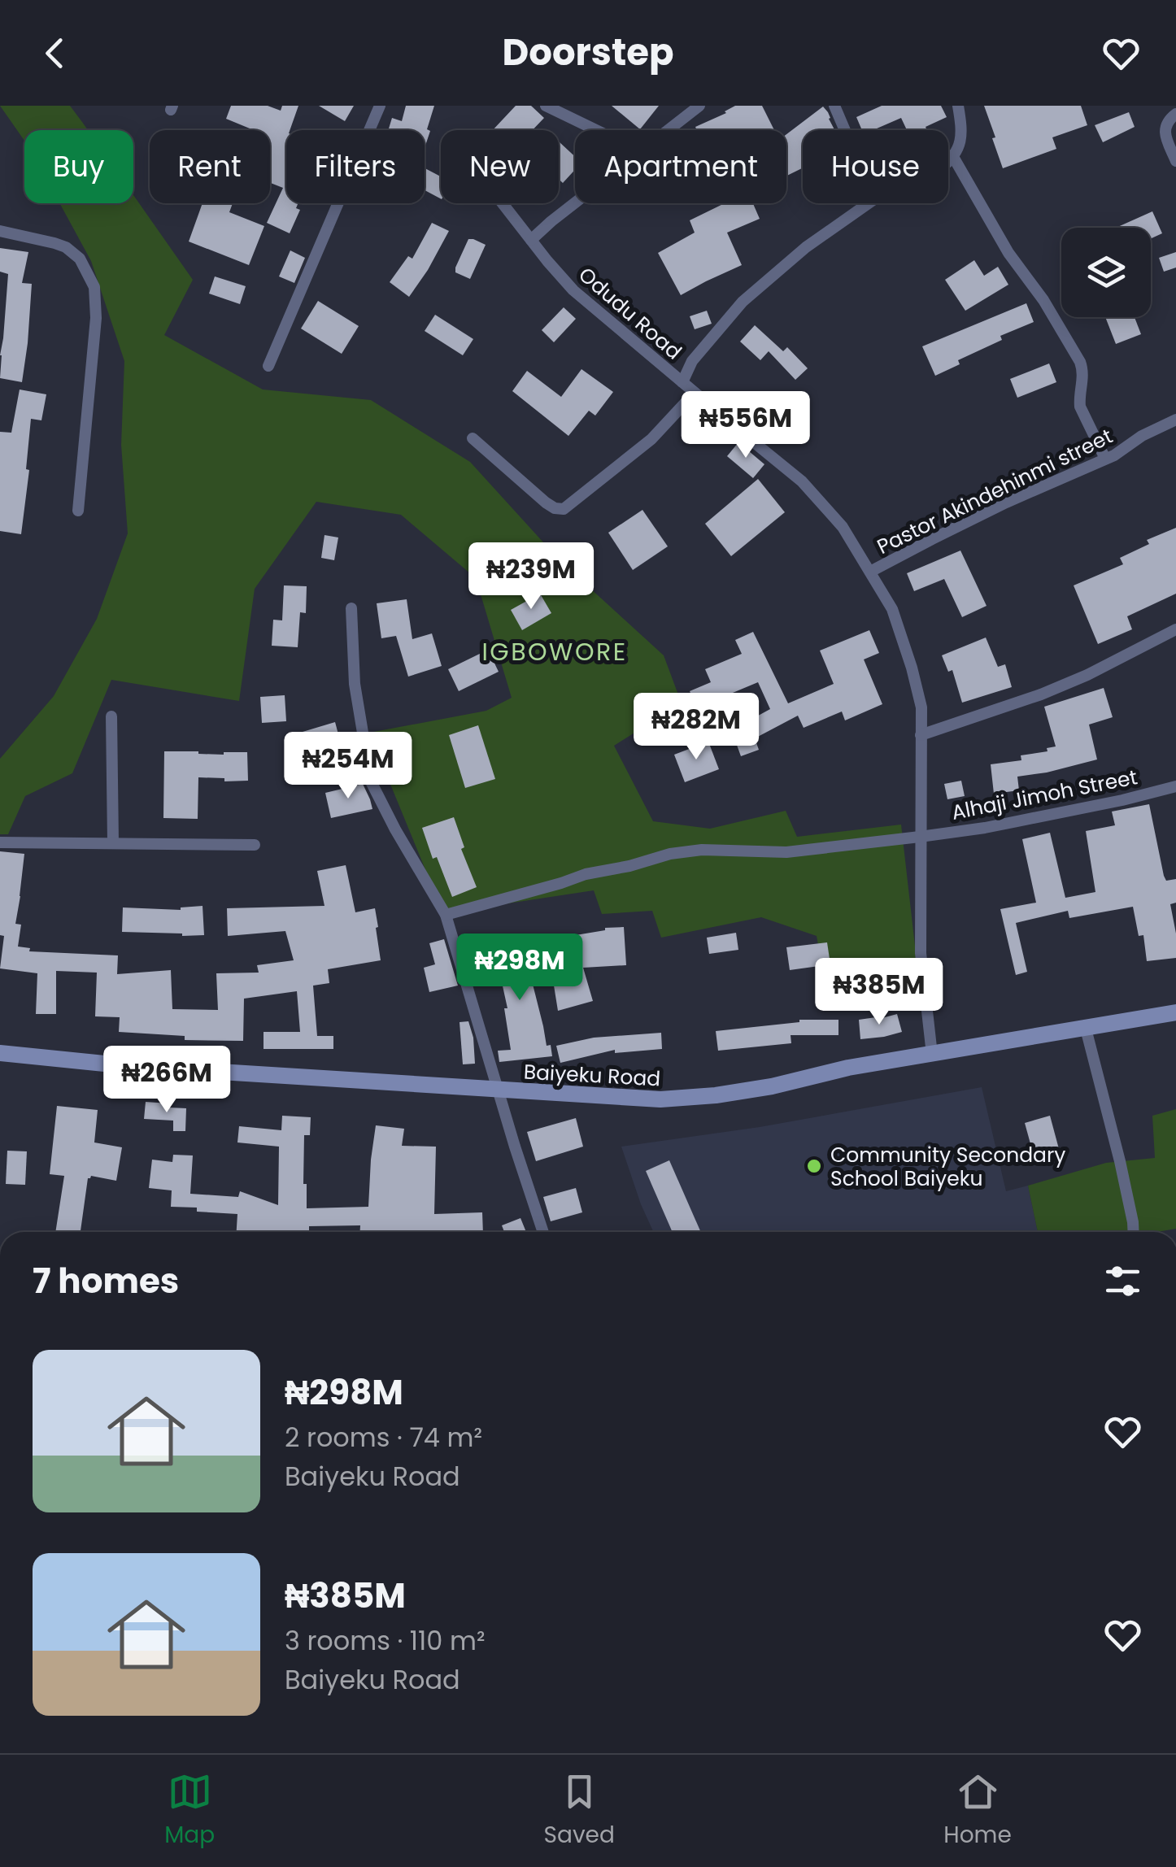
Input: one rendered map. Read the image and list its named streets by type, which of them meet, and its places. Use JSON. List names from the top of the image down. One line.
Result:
{"streets":{"main road":["Baiyeku Road"],"street":["Odudu Road","Pastor Akindehinmi street","Alhaji Jimoh Street"]},"crossings":[["Odudu Road","Pastor Akindehinmi street"],["Odudu Road","Alhaji Jimoh Street"],["Odudu Road","Baiyeku Road"]],"districts":["IGBOWORE"],"places":["Community Secondary School Baiyeku"],"page":{"header":"Doorstep","chip":["Buy","Rent","Filters","New","Apartment","House"],"price":["₦556M","₦239M","₦282M","₦254M","₦298M","₦385M","₦266M"],"heading":"7 homes","list":[{"name":"₦298M","note":"2 rooms · 74 m² · Baiyeku Road"},{"name":"₦385M","note":"3 rooms · 110 m² · Baiyeku Road"}],"tabs":["Map","Saved","Home"]}}
